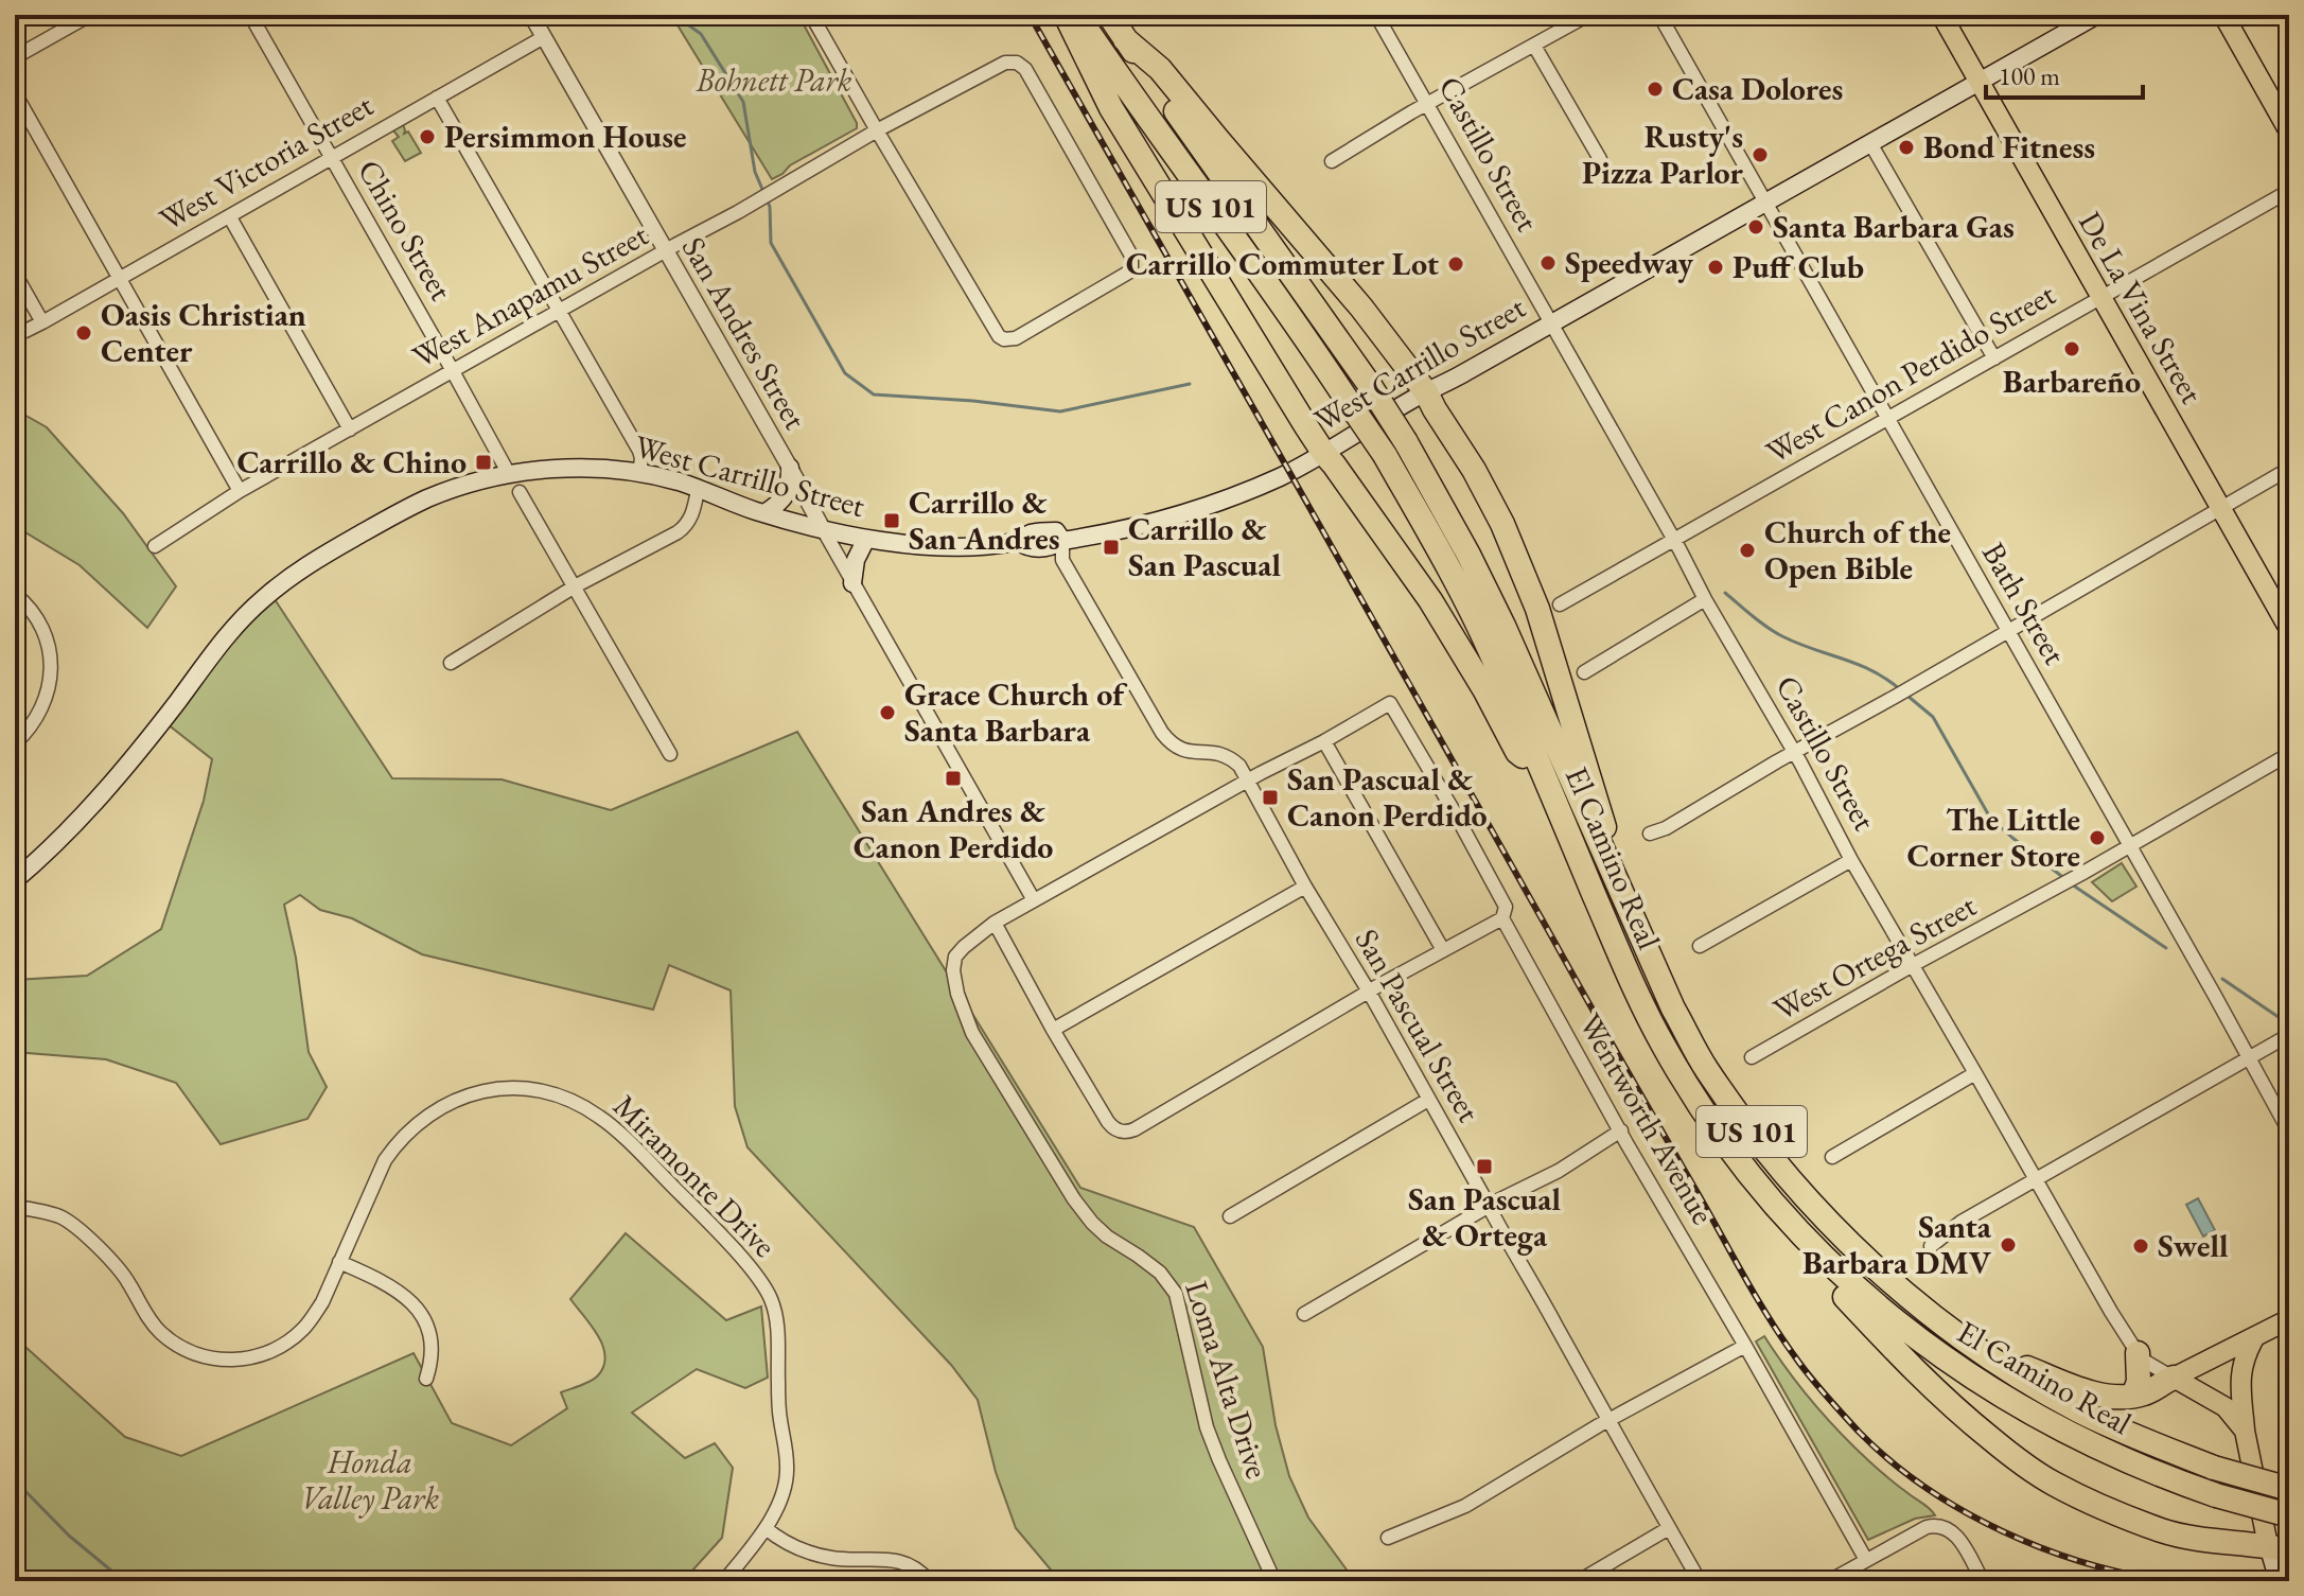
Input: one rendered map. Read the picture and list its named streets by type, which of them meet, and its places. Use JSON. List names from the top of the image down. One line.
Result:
{"streets":{"highway":["US 101","El Camino Real"],"main road":["Castillo Street","De La Vina Street","West Carrillo Street"],"street":["West Victoria Street","Chino Street","West Anapamu Street","San Andres Street","West Canon Perdido Street","Bath Street","West Ortega Street","San Pascual Street","Wentworth Avenue","Miramonte Drive","Loma Alta Drive"]},"crossings":[["Castillo Street","West Carrillo Street"],["Castillo Street","West Canon Perdido Street"],["Castillo Street","West Ortega Street"],["West Victoria Street","Chino Street"],["West Victoria Street","San Andres Street"],["Chino Street","West Anapamu Street"],["Chino Street","West Carrillo Street"],["West Anapamu Street","San Andres Street"],["De La Vina Street","West Carrillo Street"],["De La Vina Street","West Canon Perdido Street"],["San Andres Street","West Carrillo Street"],["West Carrillo Street","Bath Street"],["West Carrillo Street","San Pascual Street"],["West Canon Perdido Street","Bath Street"],["Bath Street","West Ortega Street"]],"parks":["Bohnett Park","Honda Valley Park"],"places":{"other":["Casa Dolores","Persimmon House","Bond Fitness","Rusty's Pizza Parlor","Santa Barbara Gas","Speedway","Carrillo Commuter Lot","Puff Club","Oasis Christian Center","Barbareño","Church of the Open Bible","Grace Church of Santa Barbara","The Little Corner Store","Santa Barbara DMV","Swell"],"transit":["Carrillo & Chino","Carrillo & San Andres","Carrillo & San Pascual","San Andres & Canon Perdido","San Pascual & Canon Perdido","San Pascual & Ortega"]},"scale_bar":"100 m"}
